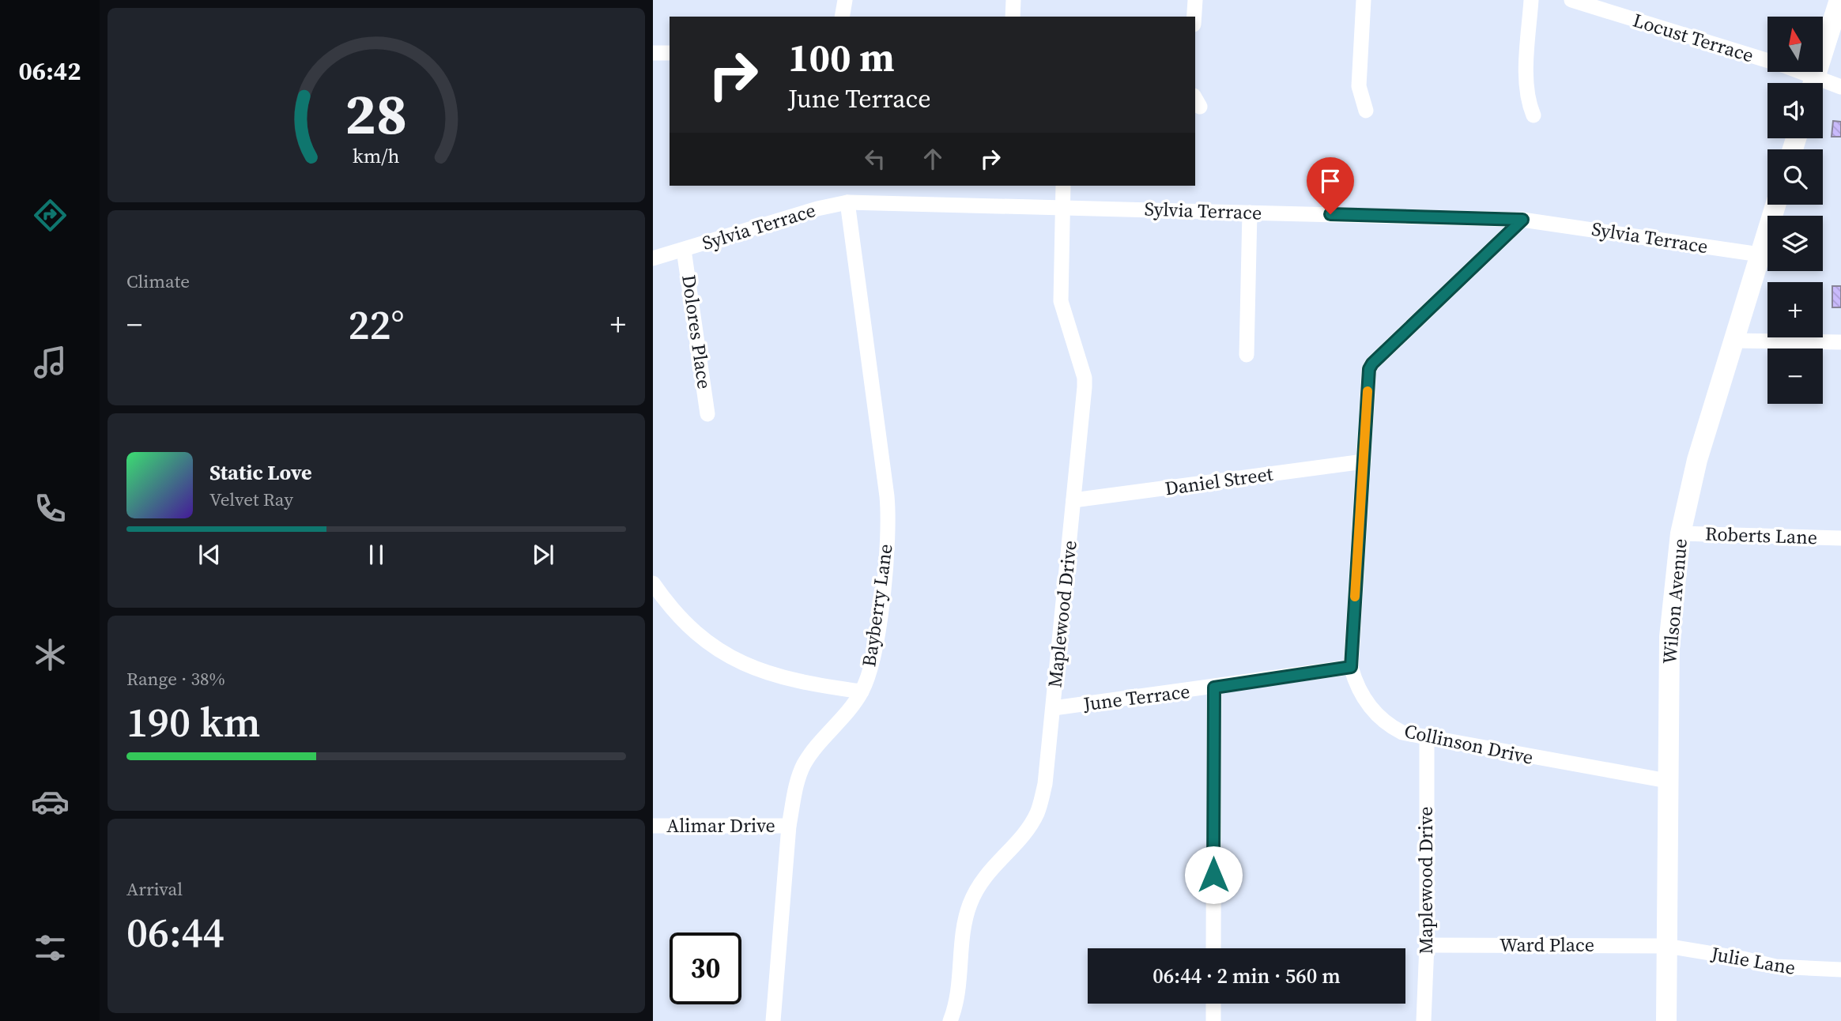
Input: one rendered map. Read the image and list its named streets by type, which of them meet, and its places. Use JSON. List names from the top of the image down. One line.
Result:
{"streets":{"street":["Locust Terrace","Sylvia Terrace","Dolores Place","Daniel Street","Roberts Lane","Wilson Avenue","Bayberry Lane","Maplewood Drive","June Terrace","Collinson Drive","Alimar Drive","Ward Place","Julie Lane"]},"crossings":[["Sylvia Terrace","Dolores Place"],["Sylvia Terrace","Wilson Avenue"],["Sylvia Terrace","Bayberry Lane"],["Sylvia Terrace","Maplewood Drive"],["Sylvia Terrace","Collinson Drive"],["Daniel Street","Maplewood Drive"],["Daniel Street","Collinson Drive"],["Roberts Lane","Wilson Avenue"],["Wilson Avenue","Collinson Drive"],["Wilson Avenue","Ward Place"],["Wilson Avenue","Julie Lane"],["Bayberry Lane","Alimar Drive"],["Maplewood Drive","June Terrace"],["Maplewood Drive","Collinson Drive"],["Maplewood Drive","Ward Place"],["June Terrace","Collinson Drive"],["Ward Place","Julie Lane"]],"north":"top","page":{"tabs":"06:42","map_buttons":["+","−"],"turn":["100 m","June Terrace"],"tile":["Climate",["Range · 38%","190 km"],["Arrival","06:44"]],"heat":["−","22°","+"],"song":["Static Love","Velvet Ray"],"limit":"30","trip":"06:44 · 2 min · 560 m","gauge":["28","km/h"]}}
